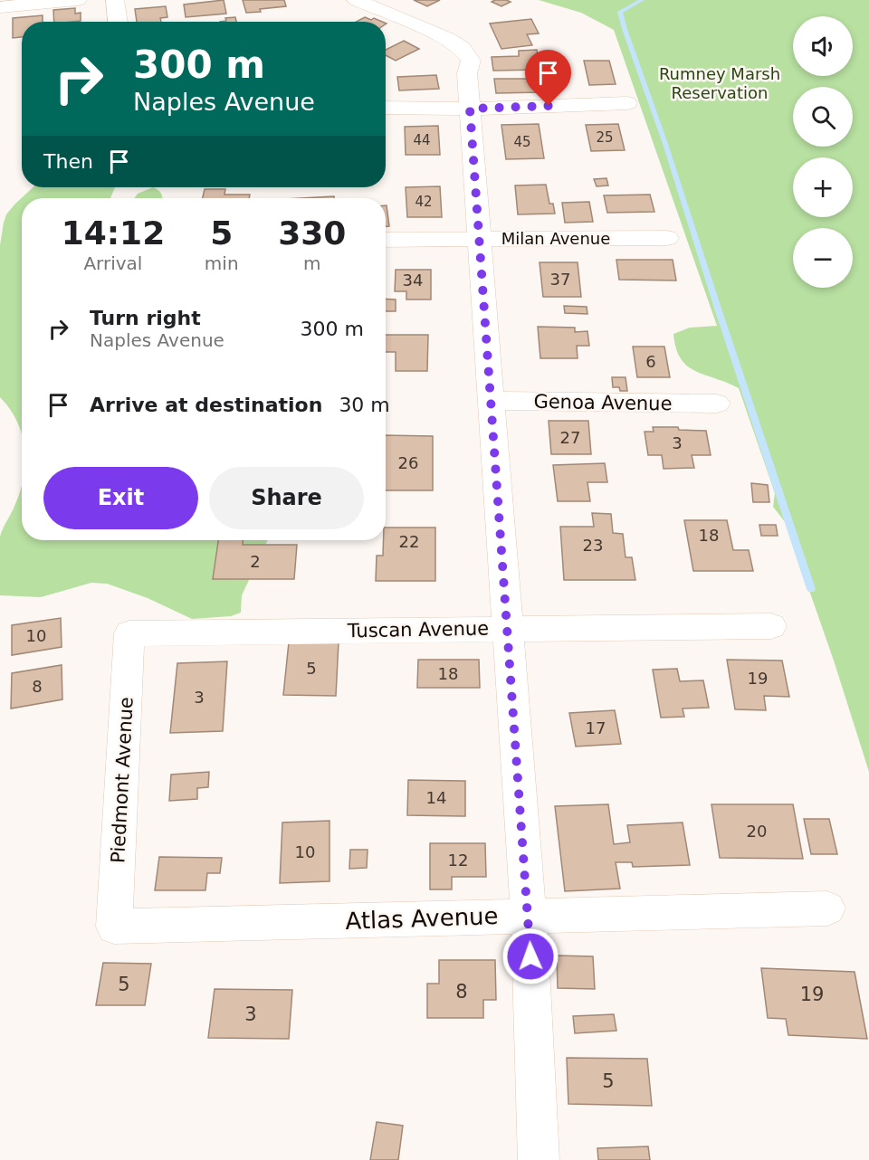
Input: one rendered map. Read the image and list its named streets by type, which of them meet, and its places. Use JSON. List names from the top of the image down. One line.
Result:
{"streets":{"street":["Milan Avenue","Genoa Avenue","Tuscan Avenue","Piedmont Avenue","Atlas Avenue"]},"crossings":[["Tuscan Avenue","Piedmont Avenue"],["Piedmont Avenue","Atlas Avenue"]],"parks":["Rumney Marsh Reservation"],"house_numbers":["25","44","45","42","37","34","6","27","3","26","18","22","23","2","10","5","18","19","8","3","17","14","20","10","12","5","8","19","3","5"],"page":{"map_buttons":["+","−"],"turn":["300 m","Naples Avenue"],"then":"Then","eta":["14:12","Arrival","5","min","330","m"],"list":[{"name":"Turn right","note":"Naples Avenue","value":"300 m"},{"name":"Arrive at destination","value":"30 m"}],"buttons":["Exit","Share"]}}
